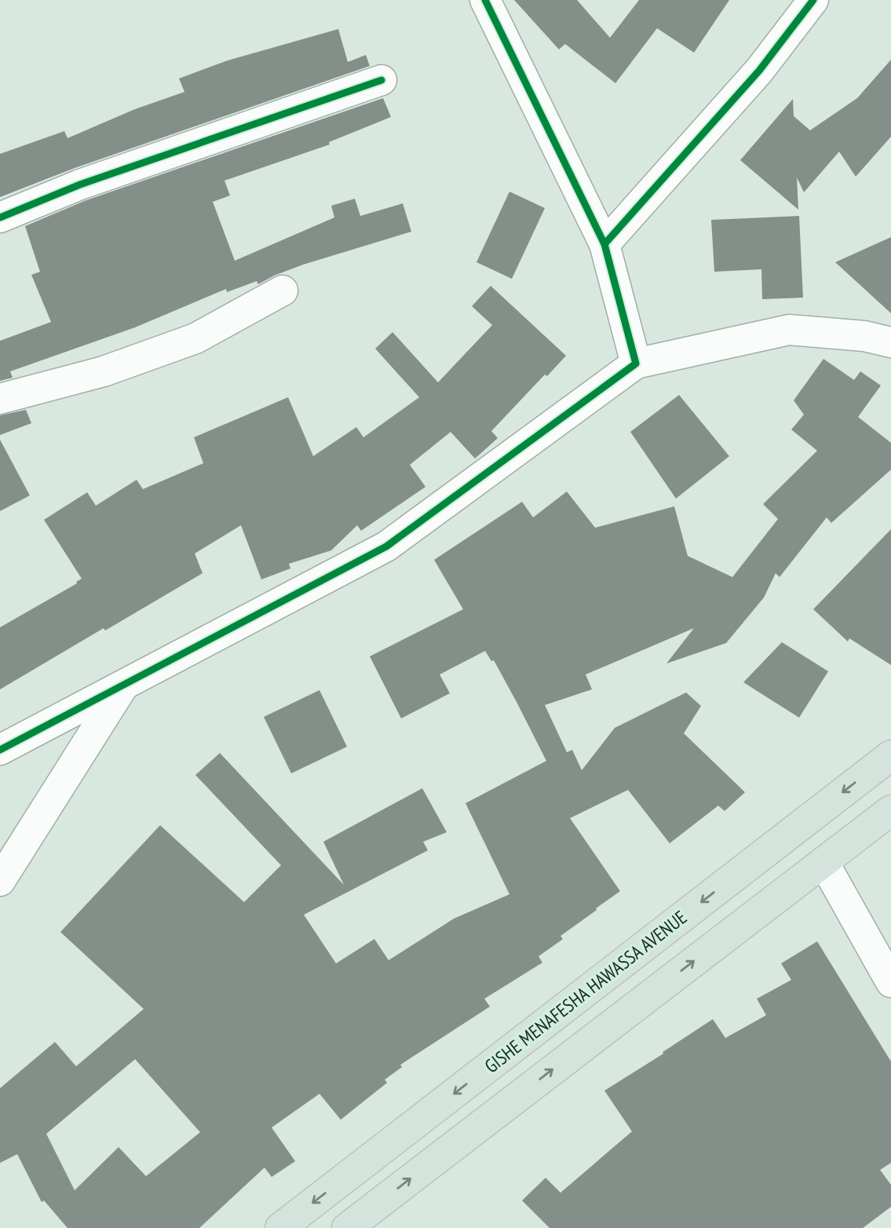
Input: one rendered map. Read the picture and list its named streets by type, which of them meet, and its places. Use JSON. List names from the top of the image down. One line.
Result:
{"streets":{"main road":["GISHE MENAFESHA HAWASSA AVENUE"]}}
